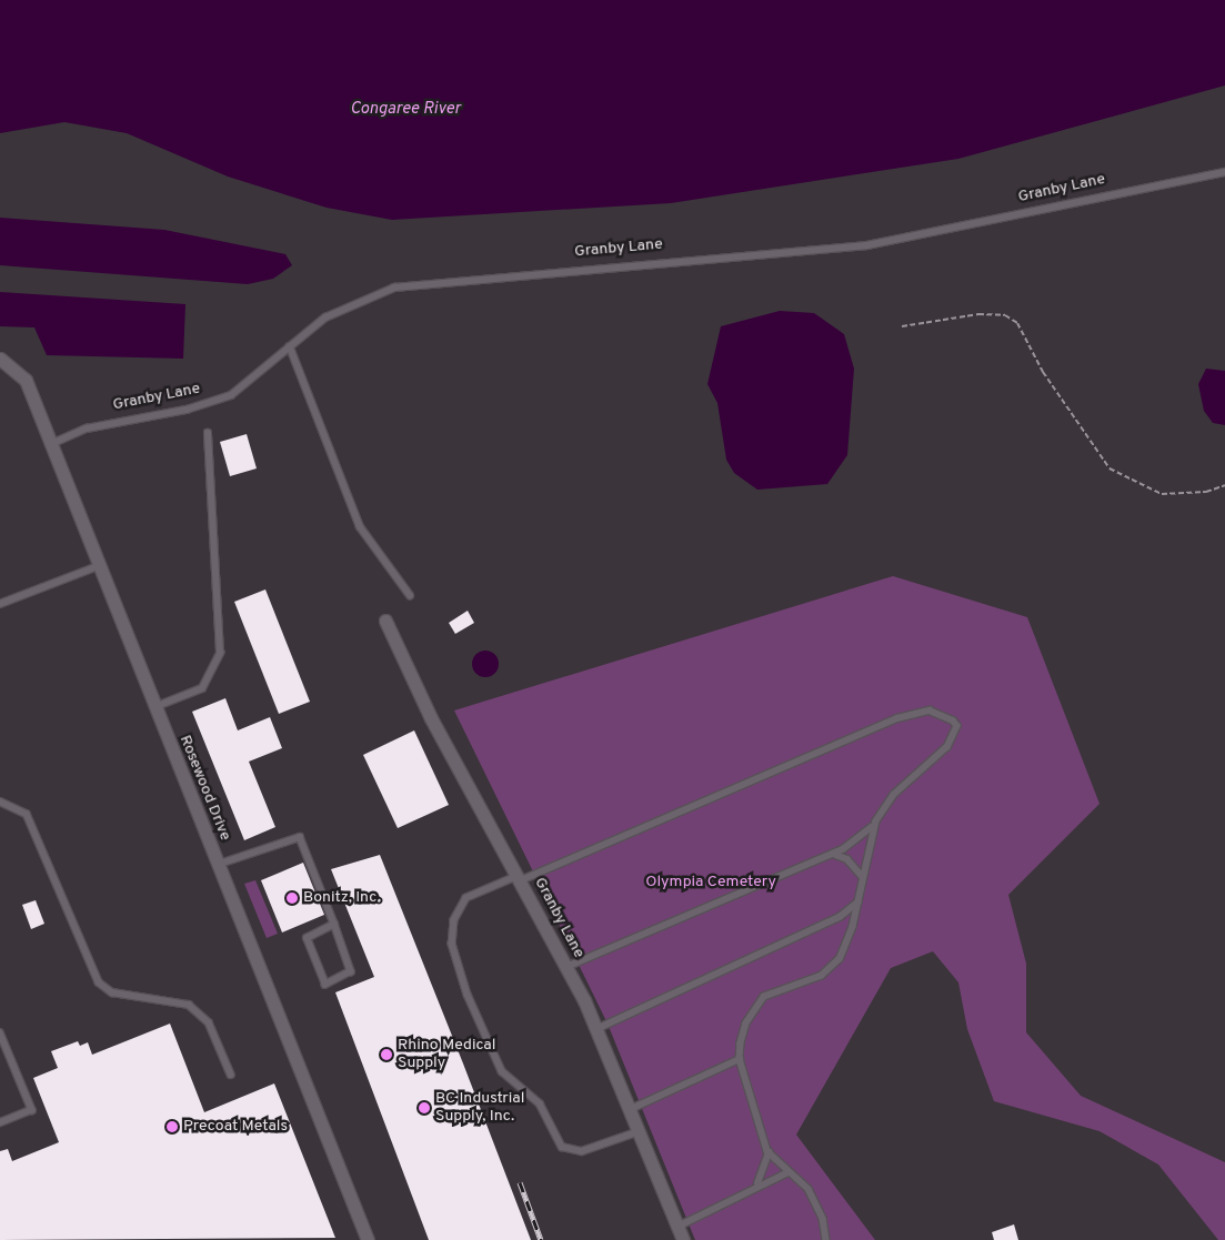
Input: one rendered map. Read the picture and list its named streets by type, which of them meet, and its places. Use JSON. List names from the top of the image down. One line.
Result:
{"streets":{"street":["Granby Lane","Rosewood Drive"]},"crossings":[["Granby Lane","Rosewood Drive"]],"water":["Congaree River"],"parks":["Olympia Cemetery"],"places":["Bonitz, Inc.","Rhino Medical Supply","BC Industrial Supply, Inc.","Precoat Metals"]}
